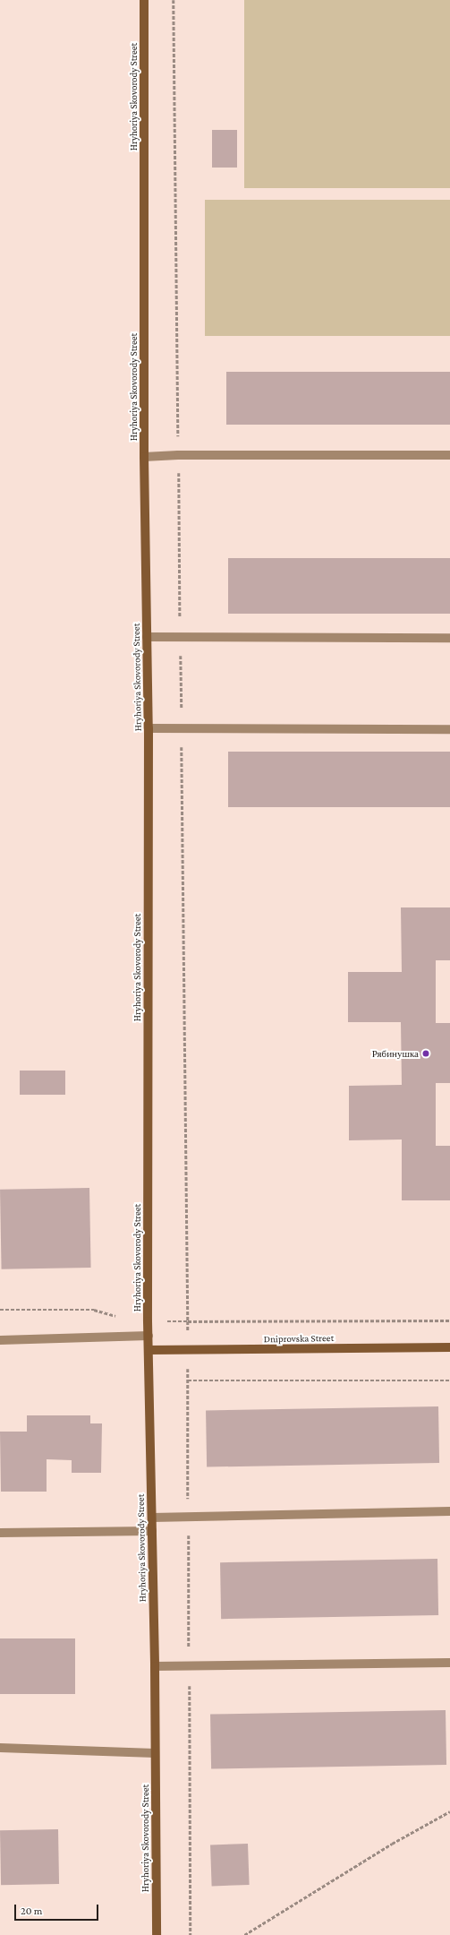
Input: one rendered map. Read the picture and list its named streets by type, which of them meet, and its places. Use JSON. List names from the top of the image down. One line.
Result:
{"streets":{"street":["Hryhoriya Skovorody Street","Dniprovska Street"]},"crossings":[["Hryhoriya Skovorody Street","Dniprovska Street"]],"places":["Рябинушка"],"scale_bar":"20 m"}
